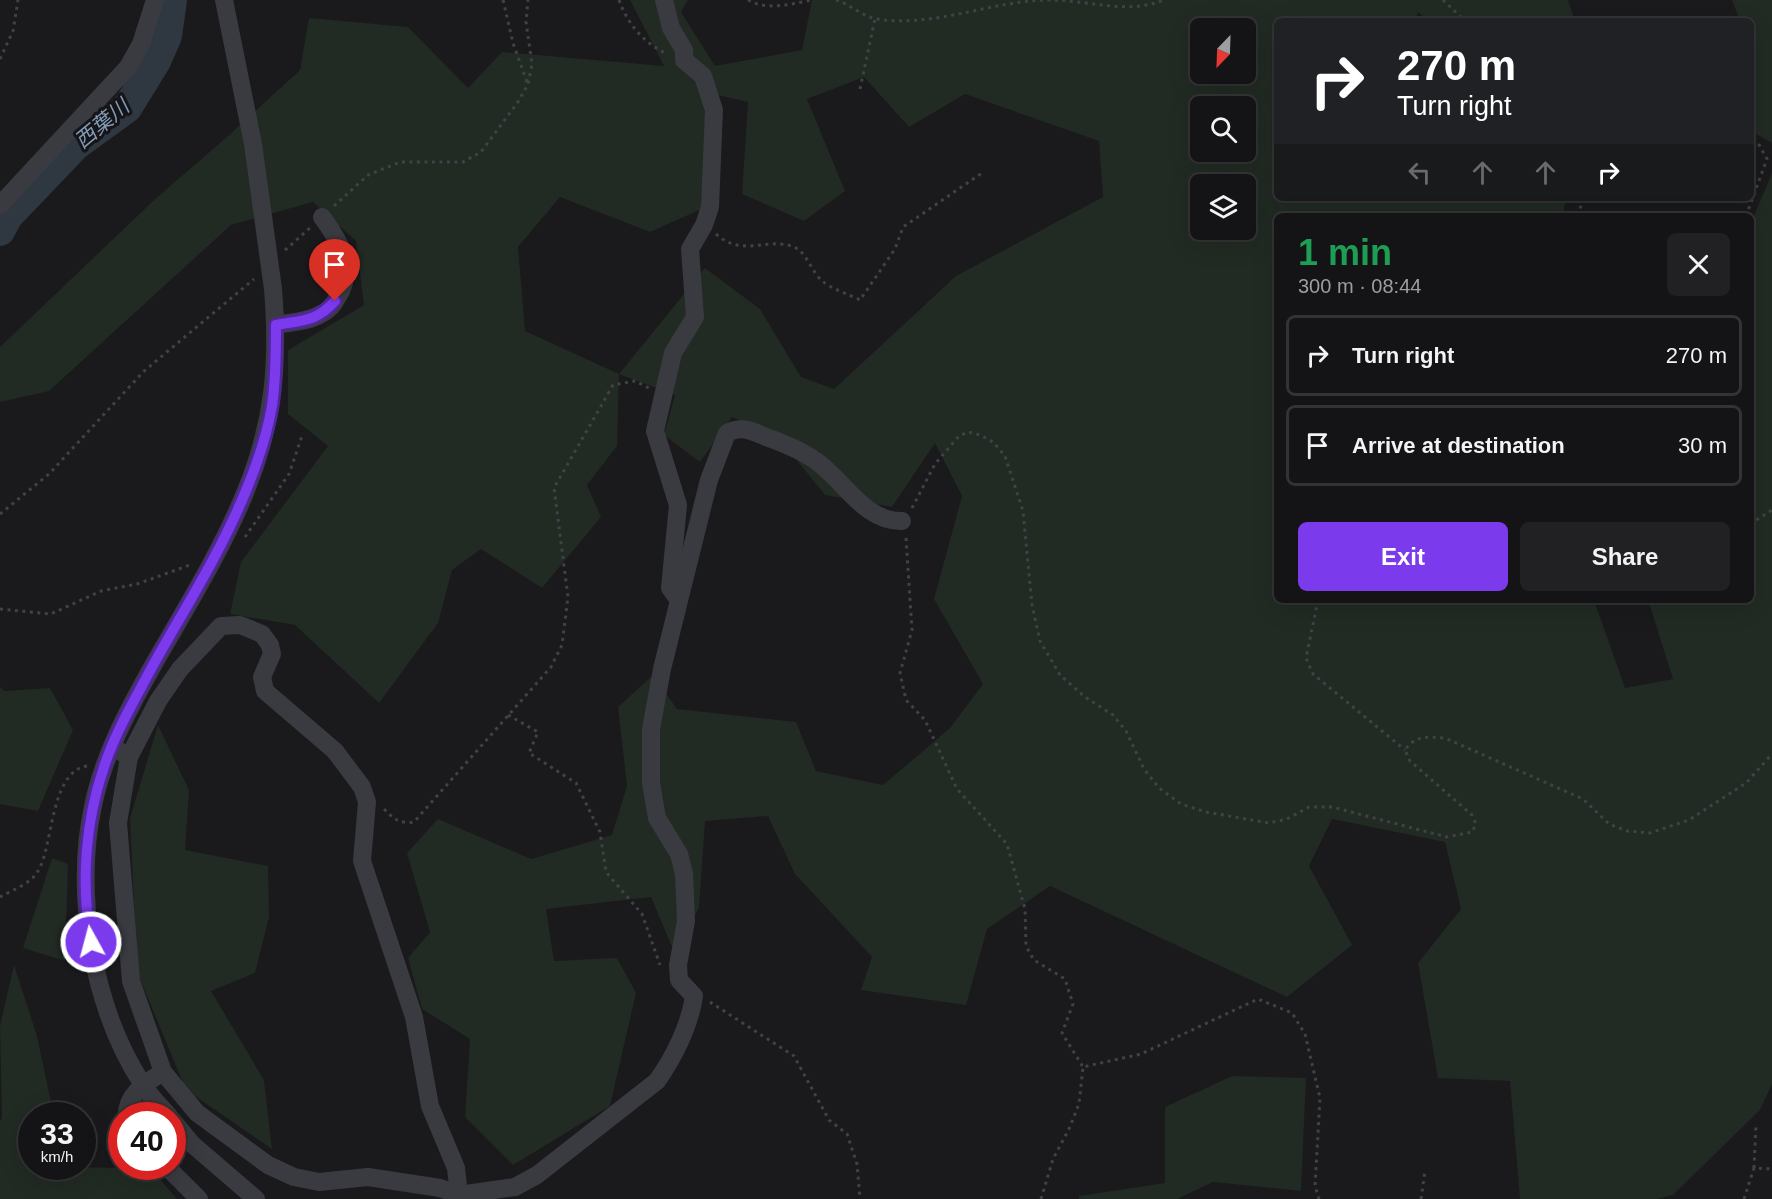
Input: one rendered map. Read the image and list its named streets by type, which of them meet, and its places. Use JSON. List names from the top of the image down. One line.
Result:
{"water":["西葉川"],"north":"bottom left","page":{"turn":["270 m","Turn right"],"heading":["1 min","300 m · 08:44"],"list":[{"name":"Turn right","value":"270 m"},{"name":"Arrive at destination","value":"30 m"}],"buttons":["Exit","Share"],"speed":"33 km/h","limit":"40"}}
